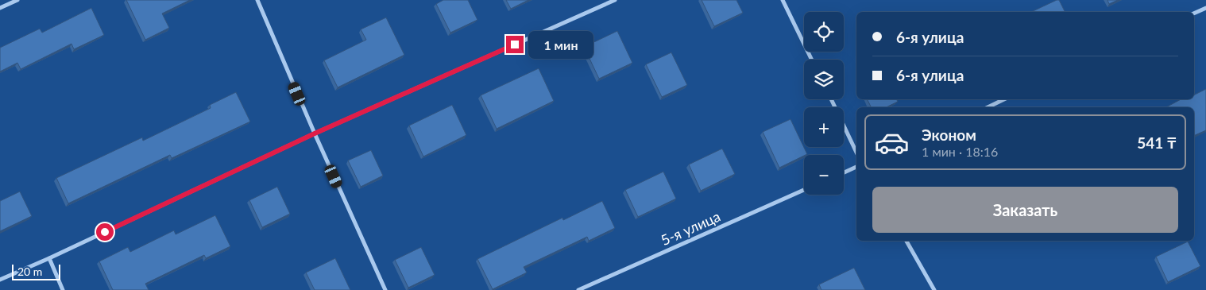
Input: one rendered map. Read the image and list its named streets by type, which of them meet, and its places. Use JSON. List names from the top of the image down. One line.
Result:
{"streets":{"street":["5-я улица"]},"scale_bar":"20 m","page":{"map_buttons":["+","−"],"banner":["6-я улица","6-я улица"],"bubble":"1 мин","list":[{"name":"Эконом","note":"1 мин · 18:16","value":"541 ₸"}],"buttons":"Заказать","scale":"20 m"}}
